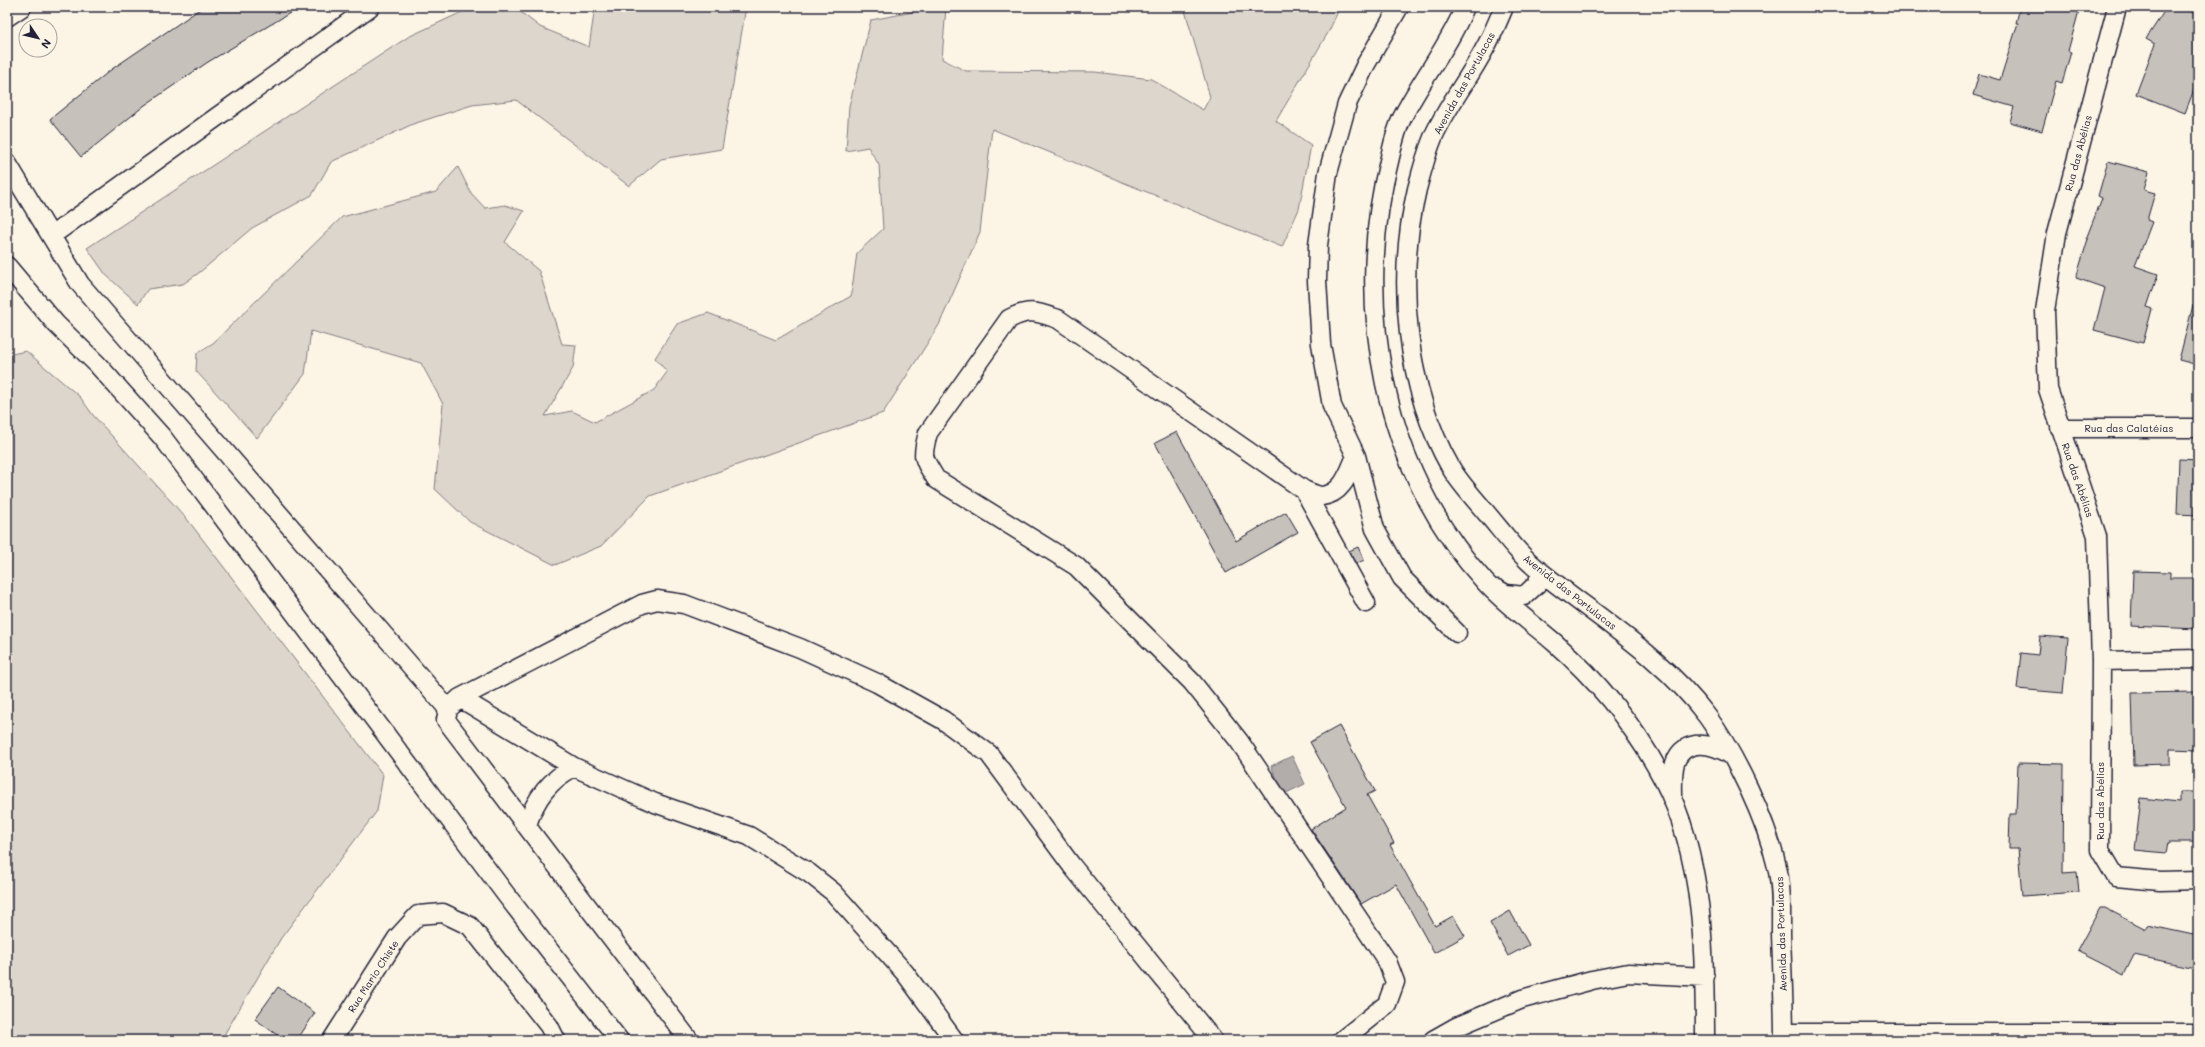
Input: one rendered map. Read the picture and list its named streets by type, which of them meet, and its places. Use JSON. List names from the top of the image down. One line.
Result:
{"streets":{"street":["Avenida das Portulacas","Rua das Abélias","Rua das Calatéias","Rua Mario Chiste"]},"crossings":[["Rua das Abélias","Rua das Calatéias"]],"north":"bottom right"}
